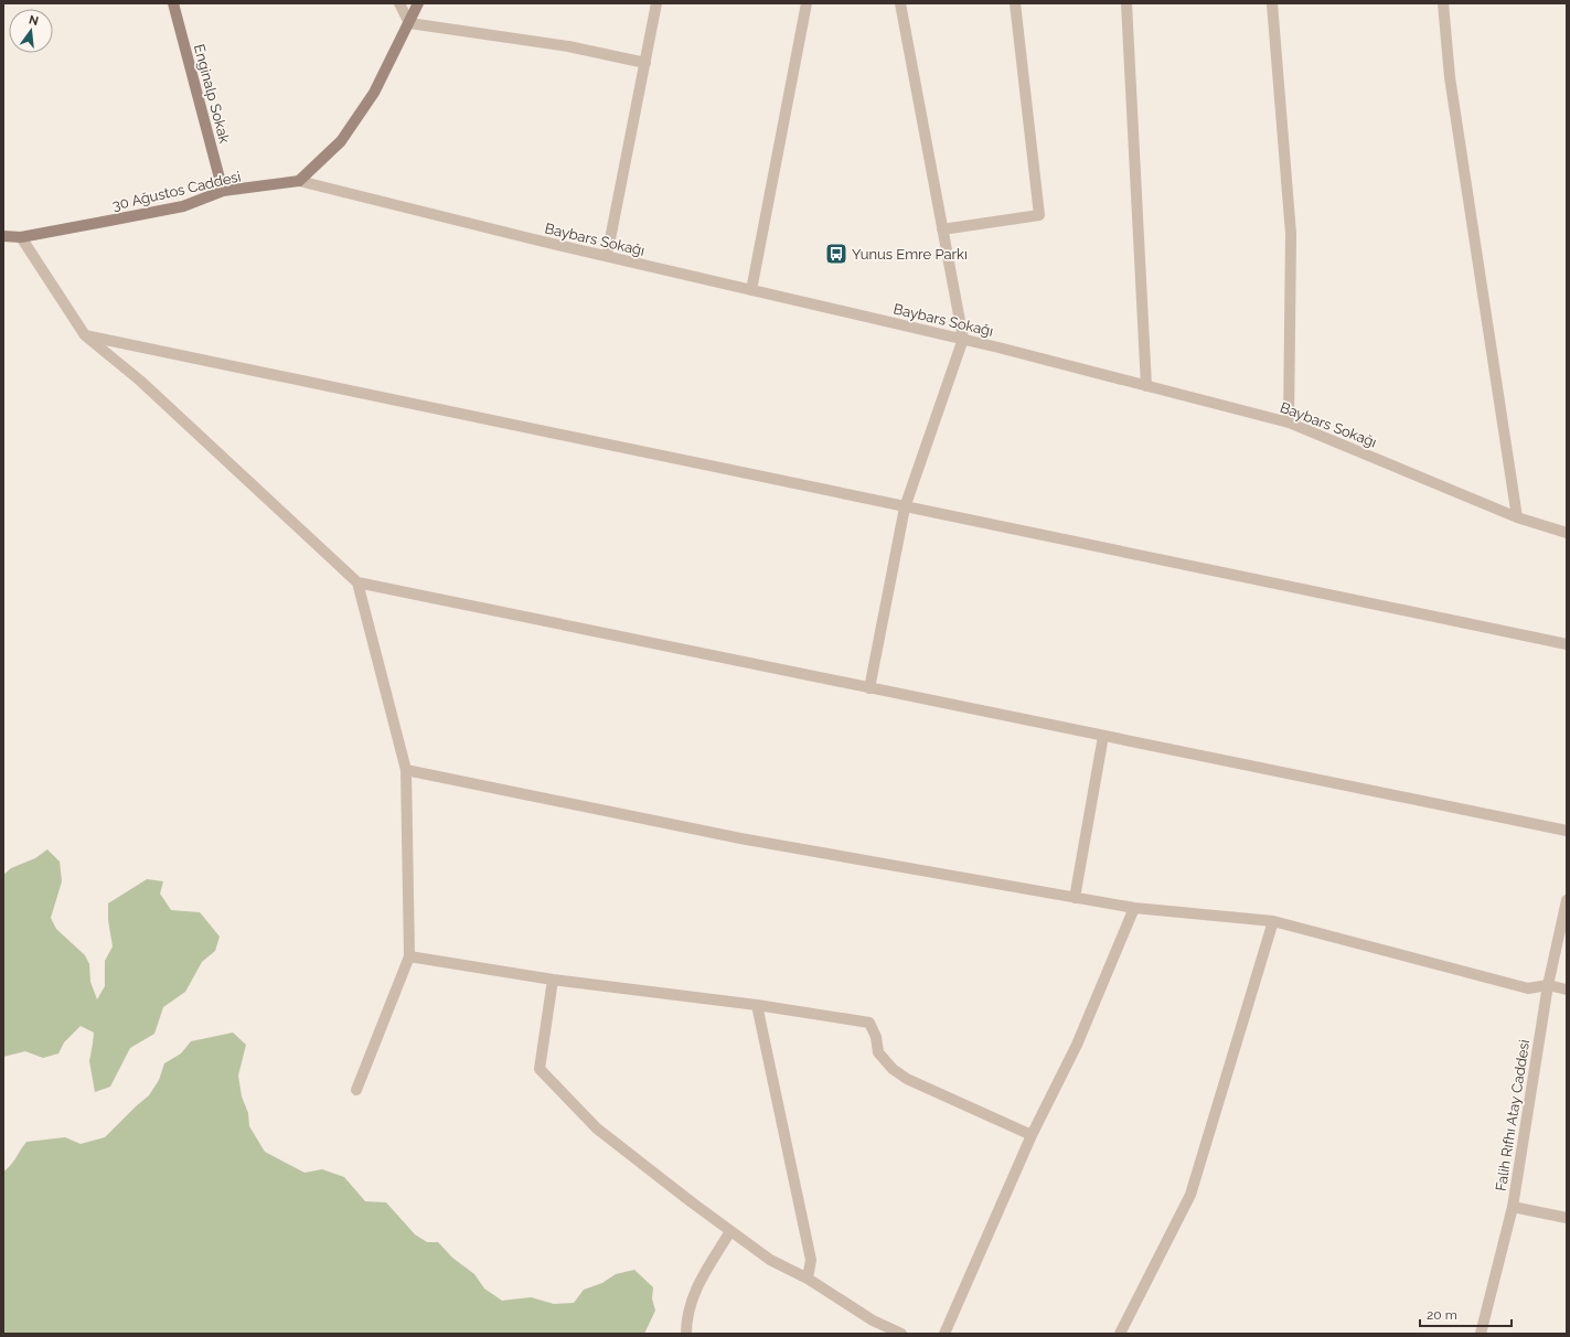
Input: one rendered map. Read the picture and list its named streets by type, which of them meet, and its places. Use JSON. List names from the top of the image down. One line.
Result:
{"streets":{"main road":["Enginalp Sokak","30 Ağustos Caddesi"],"street":["Baybars Sokağı","Falih Rıfhı Atay Caddesi"]},"crossings":[["Enginalp Sokak","30 Ağustos Caddesi"],["30 Ağustos Caddesi","Baybars Sokağı"]],"places":{"bus stop":["Yunus Emre Parkı"]},"scale_bar":"20 m","north":"top"}
